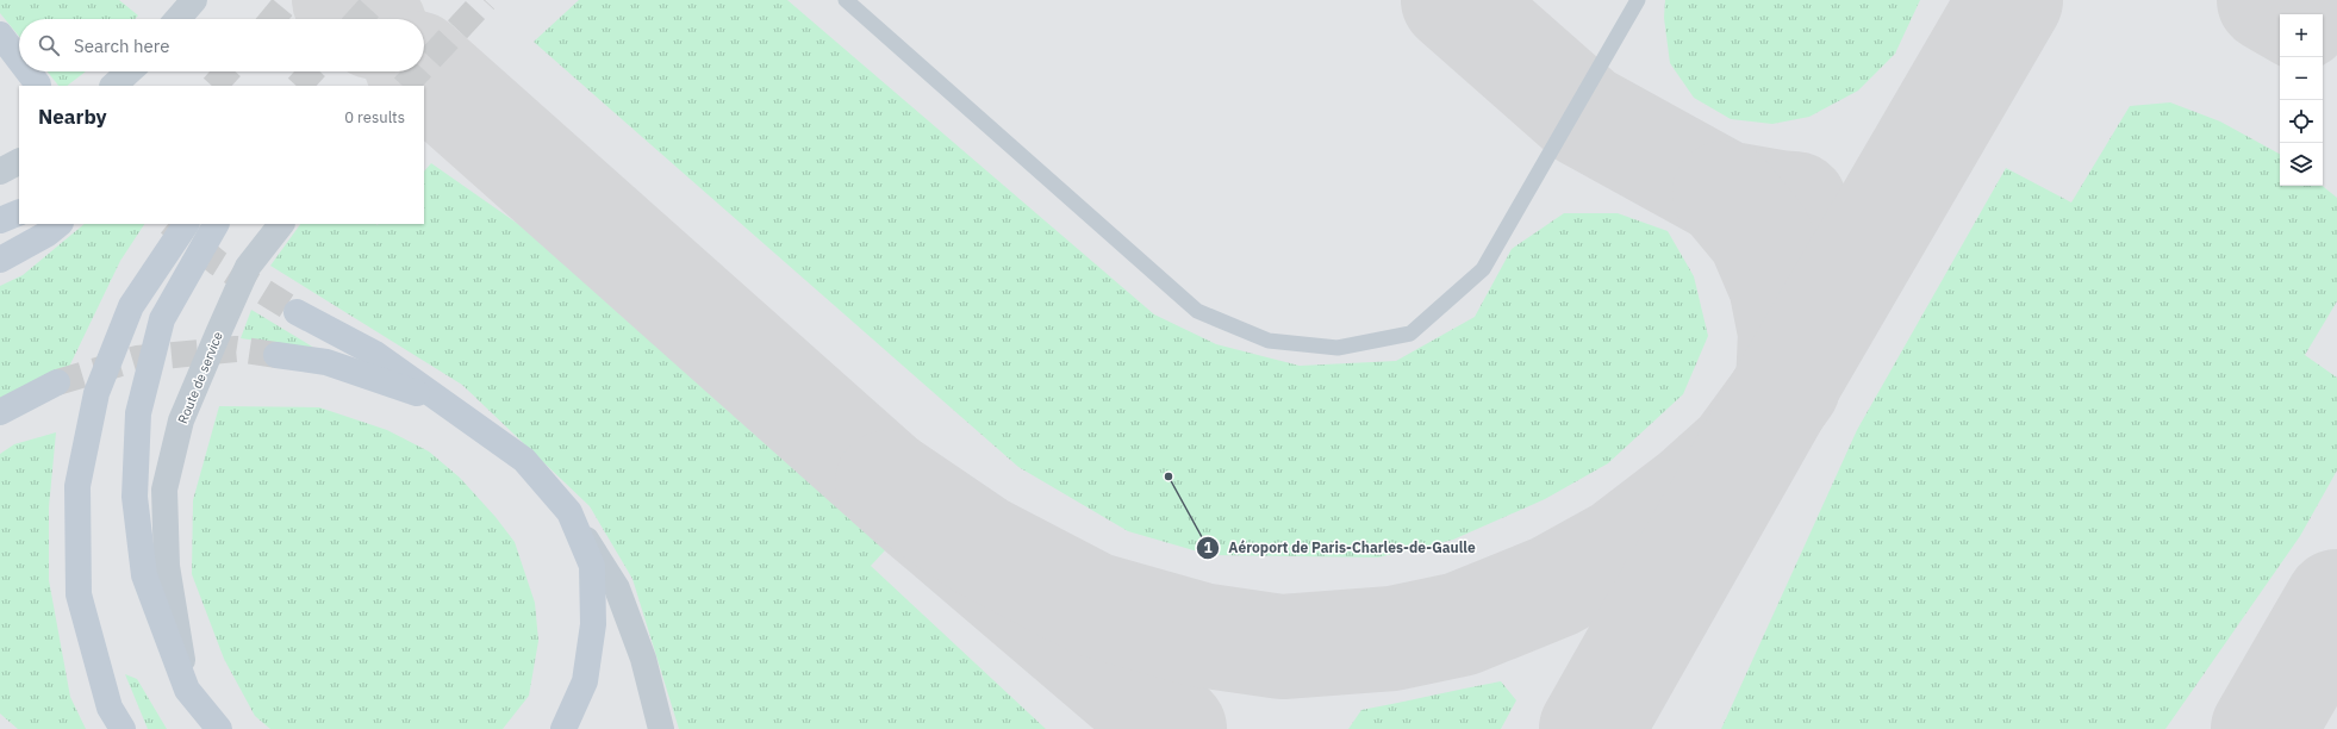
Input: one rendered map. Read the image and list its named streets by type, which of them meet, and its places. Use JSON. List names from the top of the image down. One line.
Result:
{"streets":{"street":["Route de service"]},"places":["Aéroport de Paris-Charles-de-Gaulle"],"page":{"map_buttons":["+","−"],"search":"Search here","heading":["Nearby","0 results"]}}
